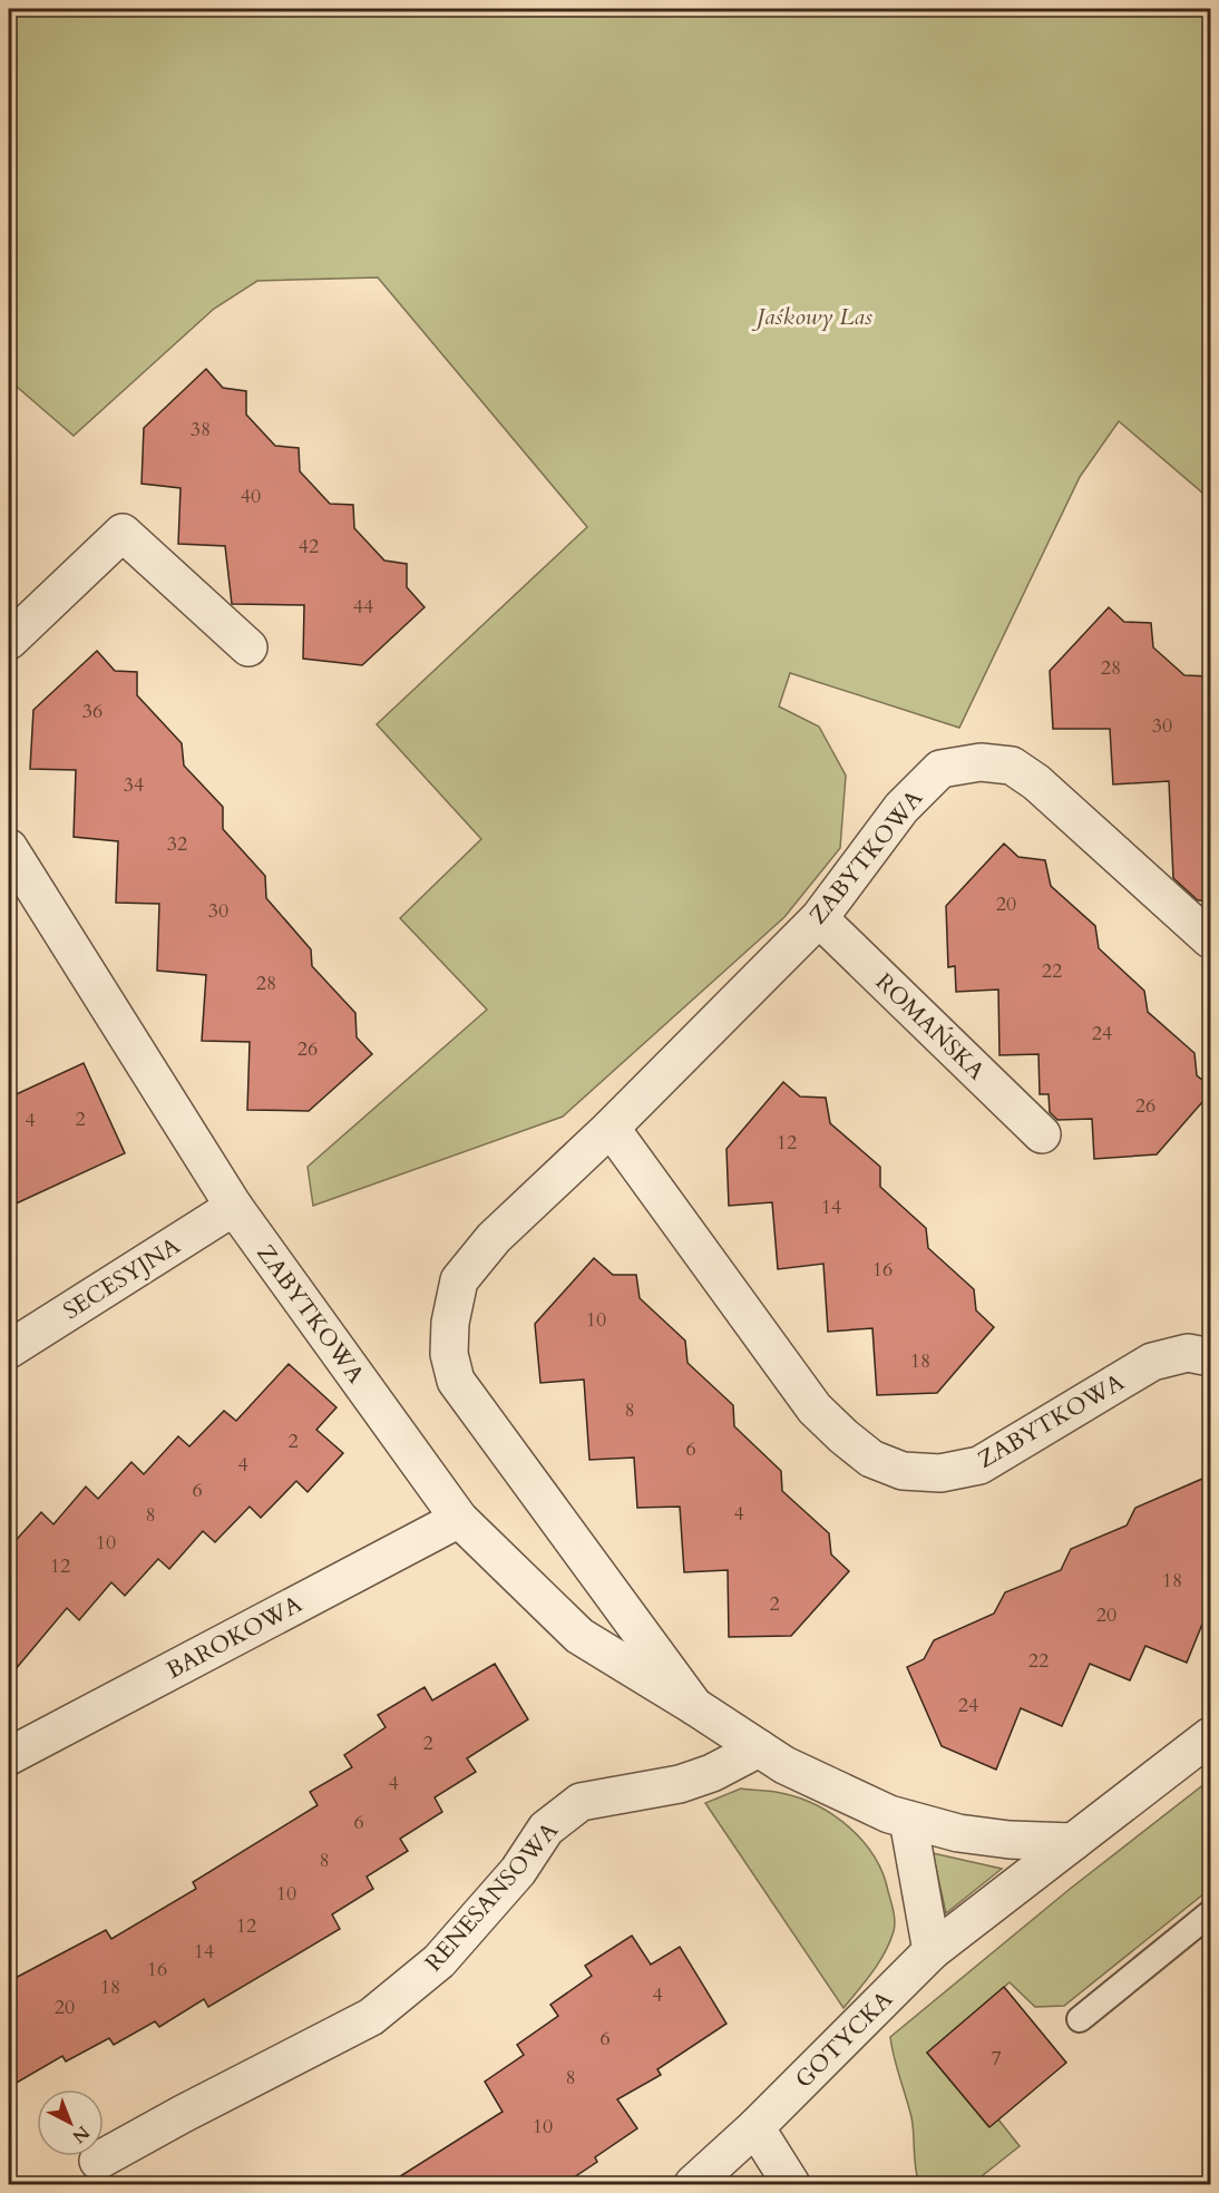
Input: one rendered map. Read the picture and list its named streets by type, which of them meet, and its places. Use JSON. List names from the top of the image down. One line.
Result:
{"streets":{"street":["ZABYTKOWA","ROMAŃSKA","SECESYJNA","BAROKOWA","RENESANSOWA","GOTYCKA"]},"crossings":[["ZABYTKOWA","ROMAŃSKA"],["ZABYTKOWA","SECESYJNA"],["ZABYTKOWA","BAROKOWA"],["ZABYTKOWA","RENESANSOWA"],["ZABYTKOWA","GOTYCKA"]],"parks":["Jaśkowy Las"],"house_numbers":["38","40","42","44","28","36","30","34","32","20","30","22","28","24","26","26","2","4","12","14","16","10","18","8","2","6","4","6","4","8","10","12","18","2","20","22","24","2","4","6","8","10","12","14","16","18","4","20","6","7","8","10"],"north":"bottom right"}
